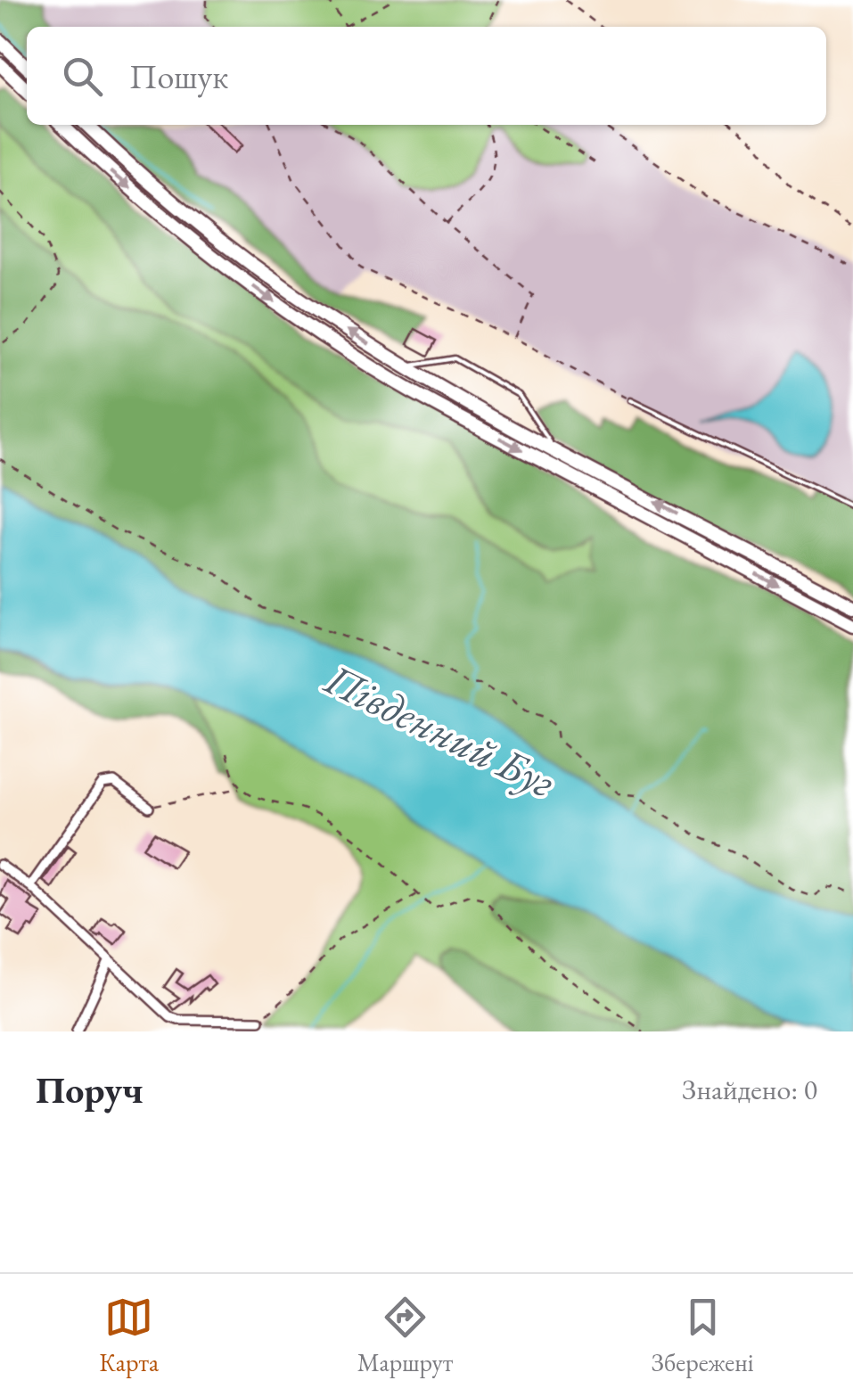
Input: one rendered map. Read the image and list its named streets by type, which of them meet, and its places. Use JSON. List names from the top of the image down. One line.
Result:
{"water":["Південний Буг"],"page":{"search":"Пошук","heading":["Поруч","Знайдено: 0"],"nav":["Карта","Маршрут","Збережені"]}}
